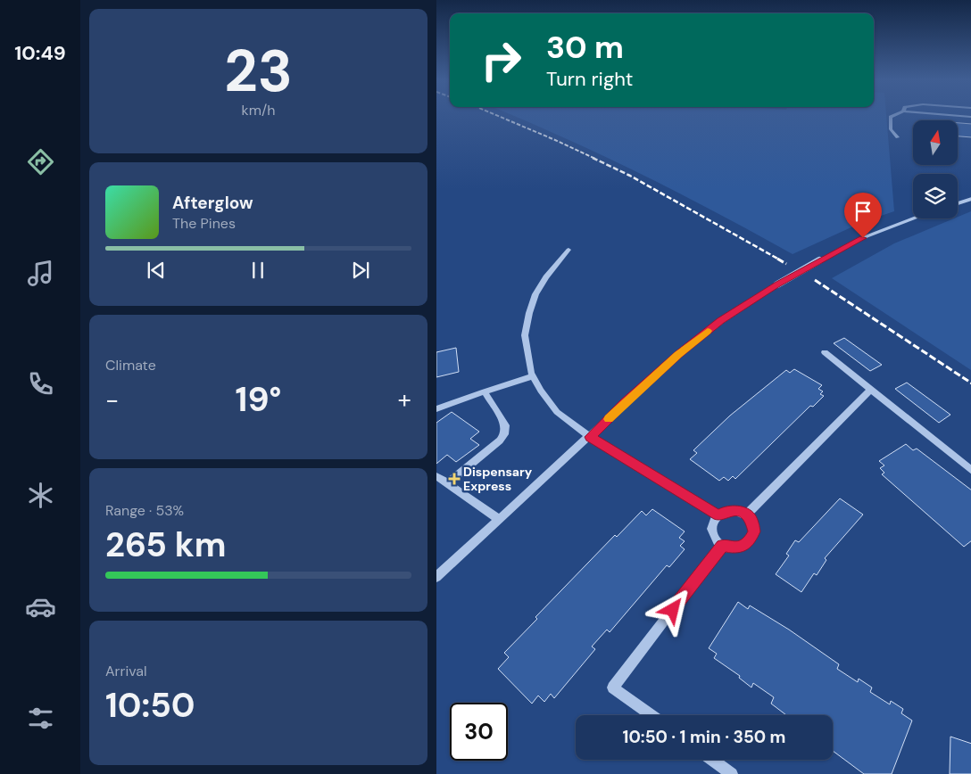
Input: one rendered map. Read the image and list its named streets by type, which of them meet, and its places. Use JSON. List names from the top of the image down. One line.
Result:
{"places":{"health":["Dispensary Express"]},"north":"top","page":{"tabs":"10:49","tile":[["23","km/h"],"Climate",["Range · 53%","265 km"],["Arrival","10:50"]],"turn":["30 m","Turn right"],"song":["Afterglow","The Pines"],"heat":["−","19°","+"],"limit":"30","trip":"10:50 · 1 min · 350 m"}}
